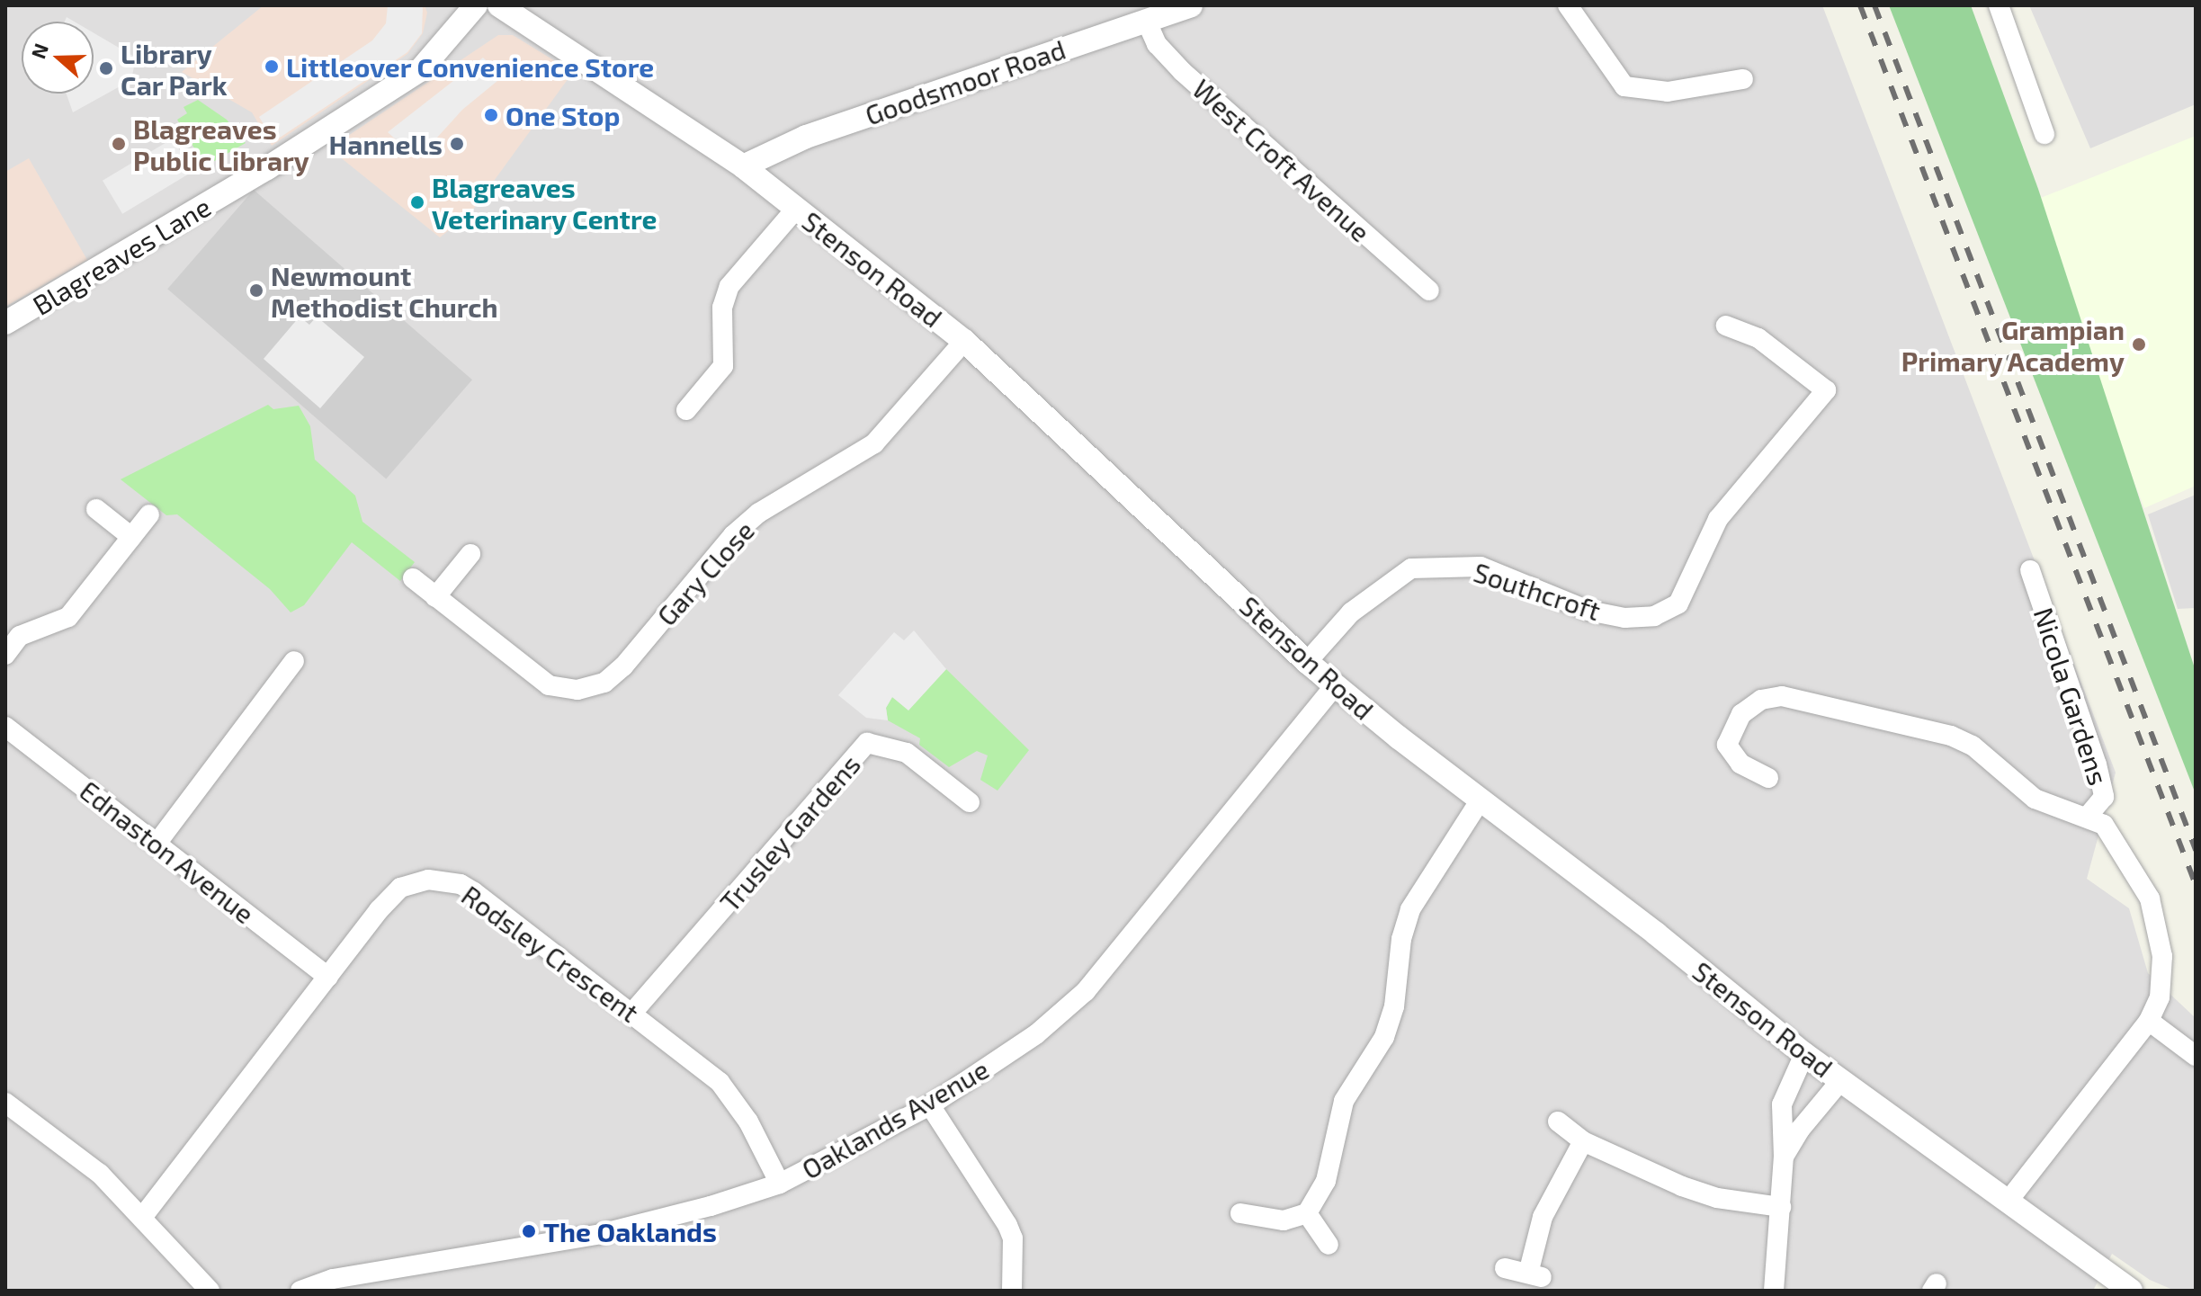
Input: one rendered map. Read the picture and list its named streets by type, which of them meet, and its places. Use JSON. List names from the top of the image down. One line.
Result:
{"streets":{"street":["Goodsmoor Road","West Croft Avenue","Blagreaves Lane","Stenson Road","Gary Close","Southcroft","Nicola Gardens","Trusley Gardens","Ednaston Avenue","Rodsley Crescent","Oaklands Avenue"]},"crossings":[["Goodsmoor Road","West Croft Avenue"],["Goodsmoor Road","Stenson Road"],["Stenson Road","Gary Close"],["Stenson Road","Southcroft"],["Stenson Road","Nicola Gardens"],["Stenson Road","Oaklands Avenue"],["Trusley Gardens","Rodsley Crescent"],["Ednaston Avenue","Rodsley Crescent"],["Rodsley Crescent","Oaklands Avenue"]],"places":["Littleover Convenience Store","Library Car Park","One Stop","Blagreaves Public Library","Hannells","Blagreaves Veterinary Centre","Newmount Methodist Church","Grampian Primary Academy","The Oaklands"],"north":"left"}
